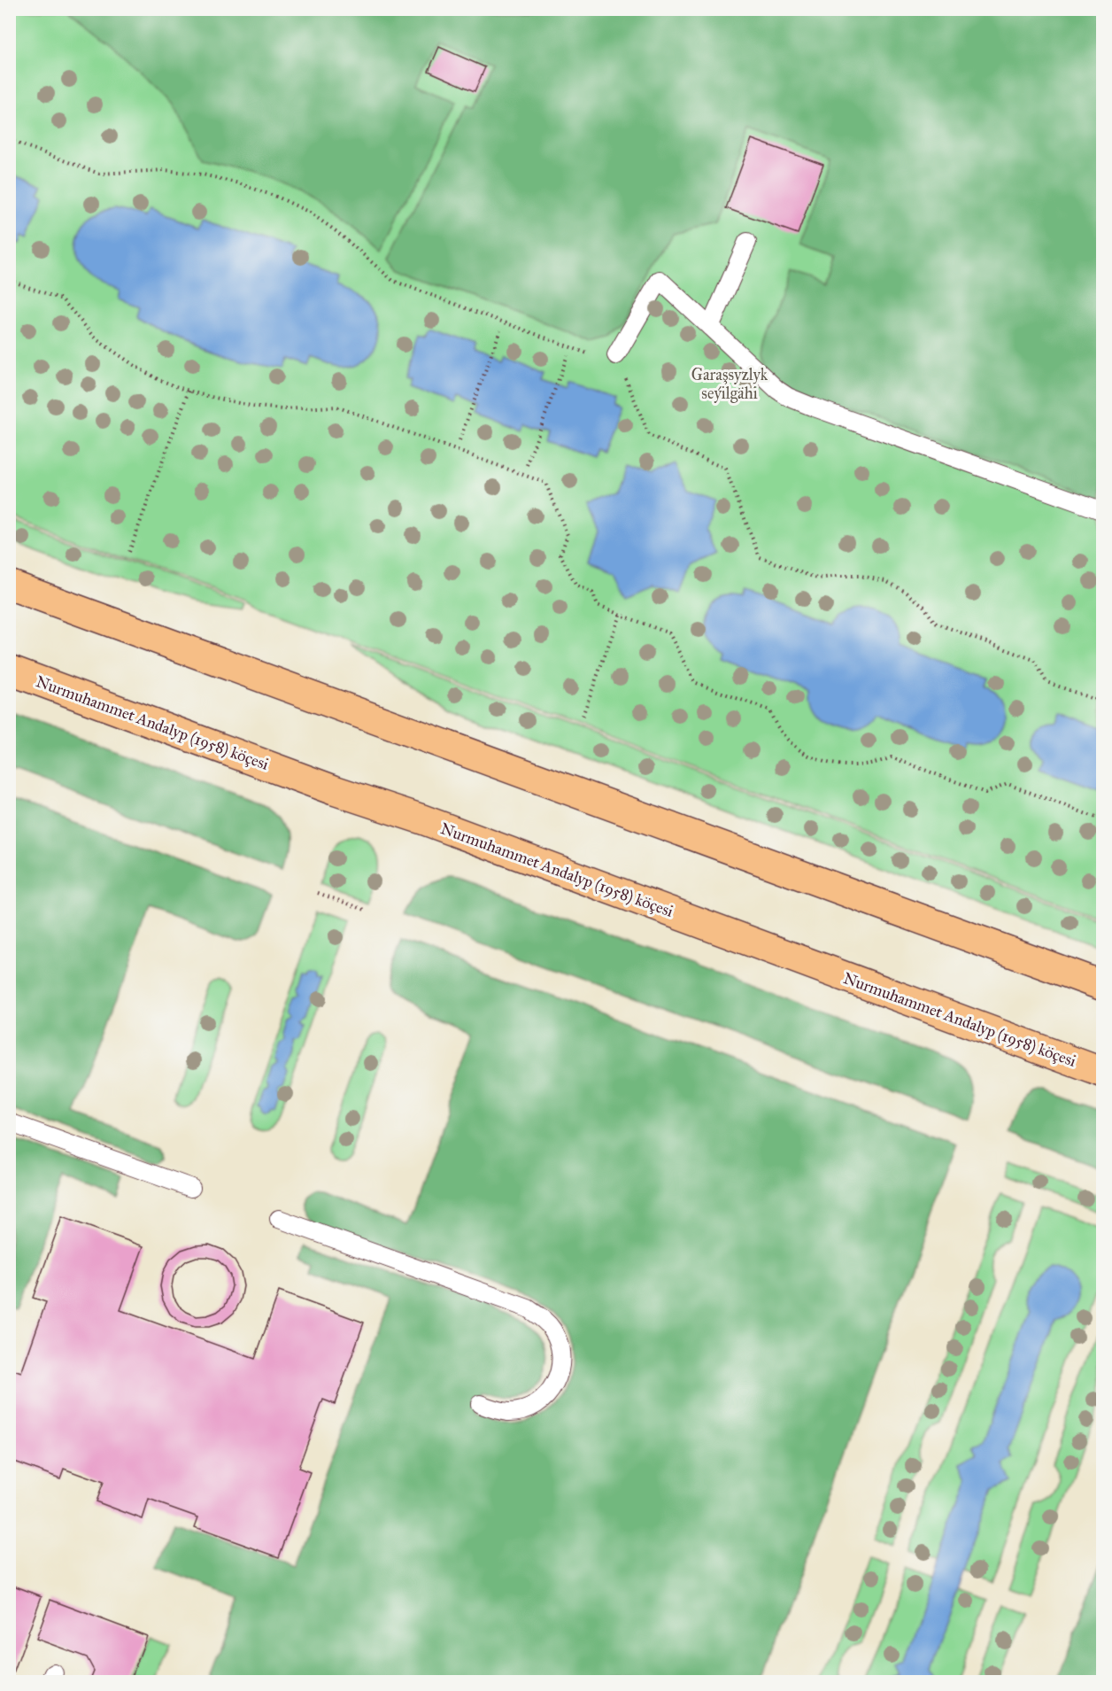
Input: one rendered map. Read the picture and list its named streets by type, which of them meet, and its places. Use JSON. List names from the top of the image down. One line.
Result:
{"streets":{"main road":["Nurmuhammet Andalyp (1958) köçesi"]},"parks":["Garaşsyzlyk seýilgähi"]}
